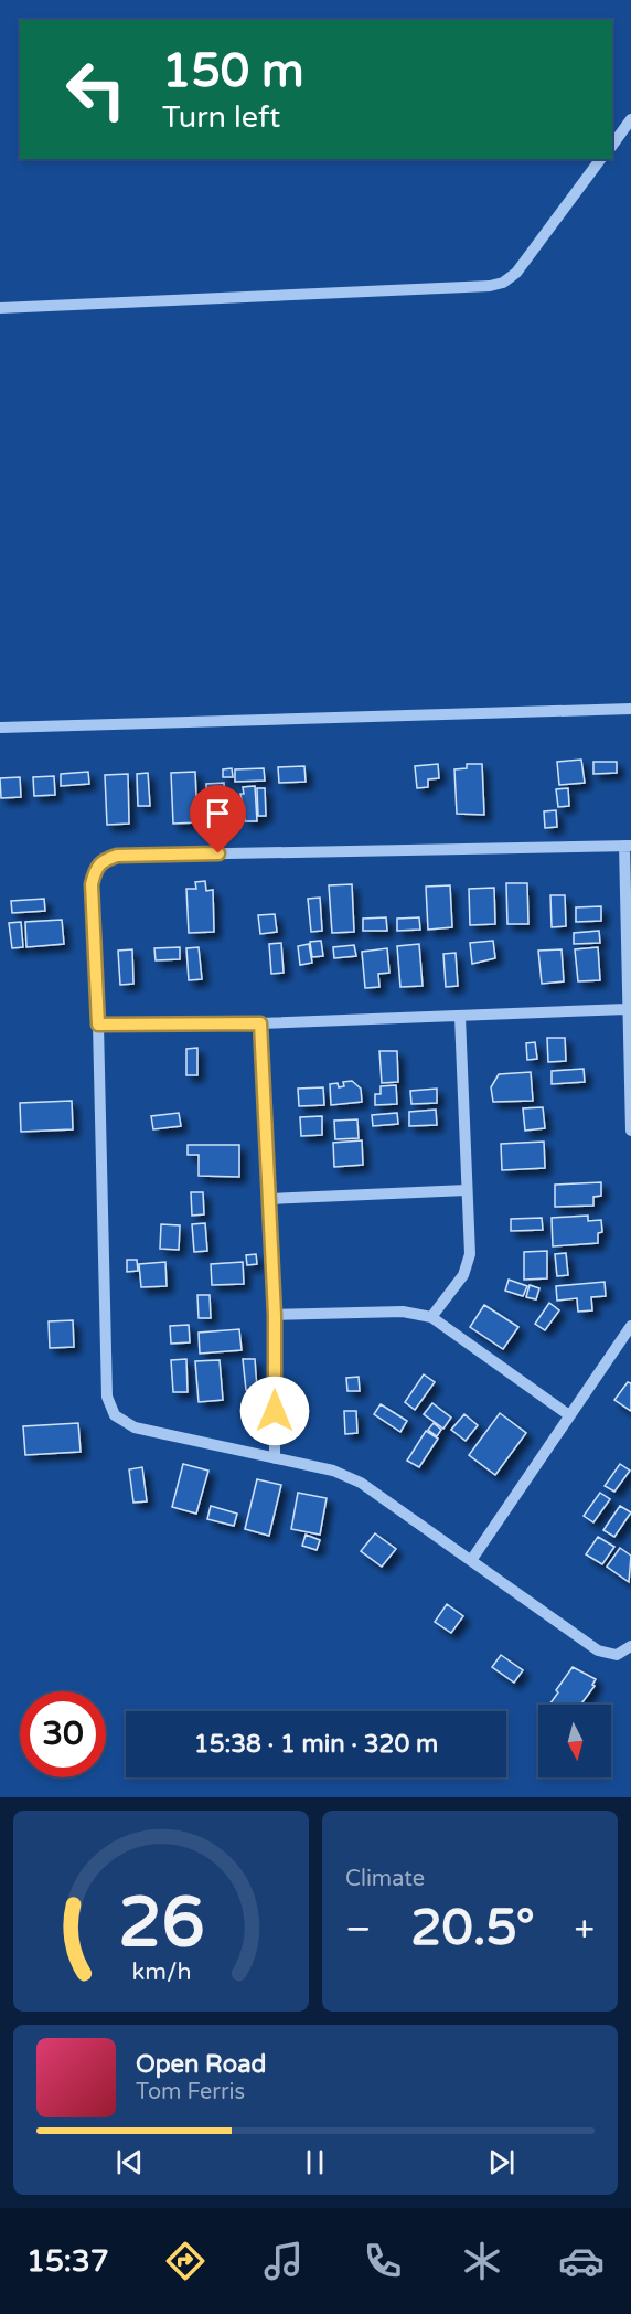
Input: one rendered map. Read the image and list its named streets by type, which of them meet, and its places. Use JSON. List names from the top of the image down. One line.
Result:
{"north":"bottom","page":{"turn":["150 m","Turn left"],"limit":"30","trip":"15:38 · 1 min · 320 m","tile":"Climate","heat":["−","20.5°","+"],"song":["Open Road","Tom Ferris"],"tabs":"15:37","gauge":["26","km/h"]}}
